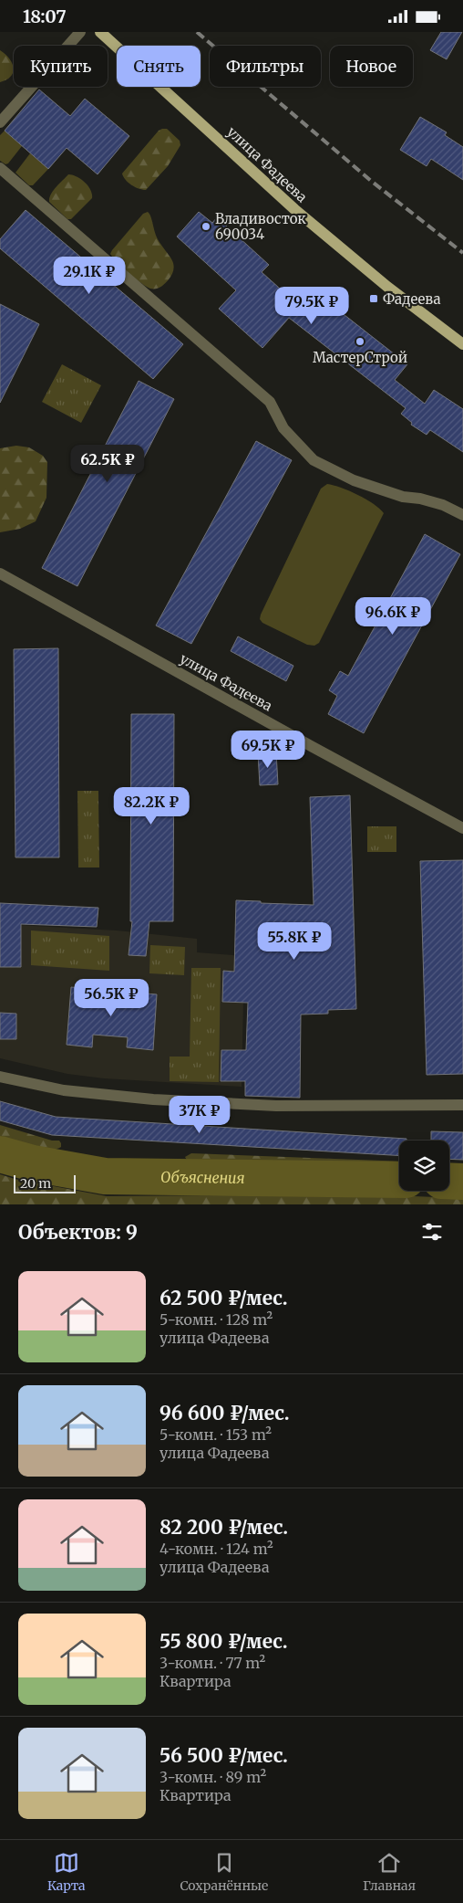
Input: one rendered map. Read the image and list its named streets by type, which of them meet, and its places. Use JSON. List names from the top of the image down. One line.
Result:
{"streets":{"main road":["улица Фадеева"]},"water":["Объяснения"],"places":{"other":["Владивосток 690034","МастерСтрой"],"transit":["Фадеева"]},"scale_bar":"20 m","page":{"status":"18:07","chip":["Купить","Снять","Фильтры","Новое"],"price":["29.1K ₽","79.5K ₽","62.5K ₽","96.6K ₽","69.5K ₽","82.2K ₽","55.8K ₽","56.5K ₽","37K ₽"],"scale":"20 m","heading":"Объектов: 9","list":[{"name":"62 500 ₽/мес.","note":"5-комн. · 128 m² · улица Фадеева"},{"name":"96 600 ₽/мес.","note":"5-комн. · 153 m² · улица Фадеева"},{"name":"82 200 ₽/мес.","note":"4-комн. · 124 m² · улица Фадеева"},{"name":"55 800 ₽/мес.","note":"3-комн. · 77 m² · Квартира"},{"name":"56 500 ₽/мес.","note":"3-комн. · 89 m² · Квартира"}],"tabs":["Карта","Сохранённые","Главная"]}}
